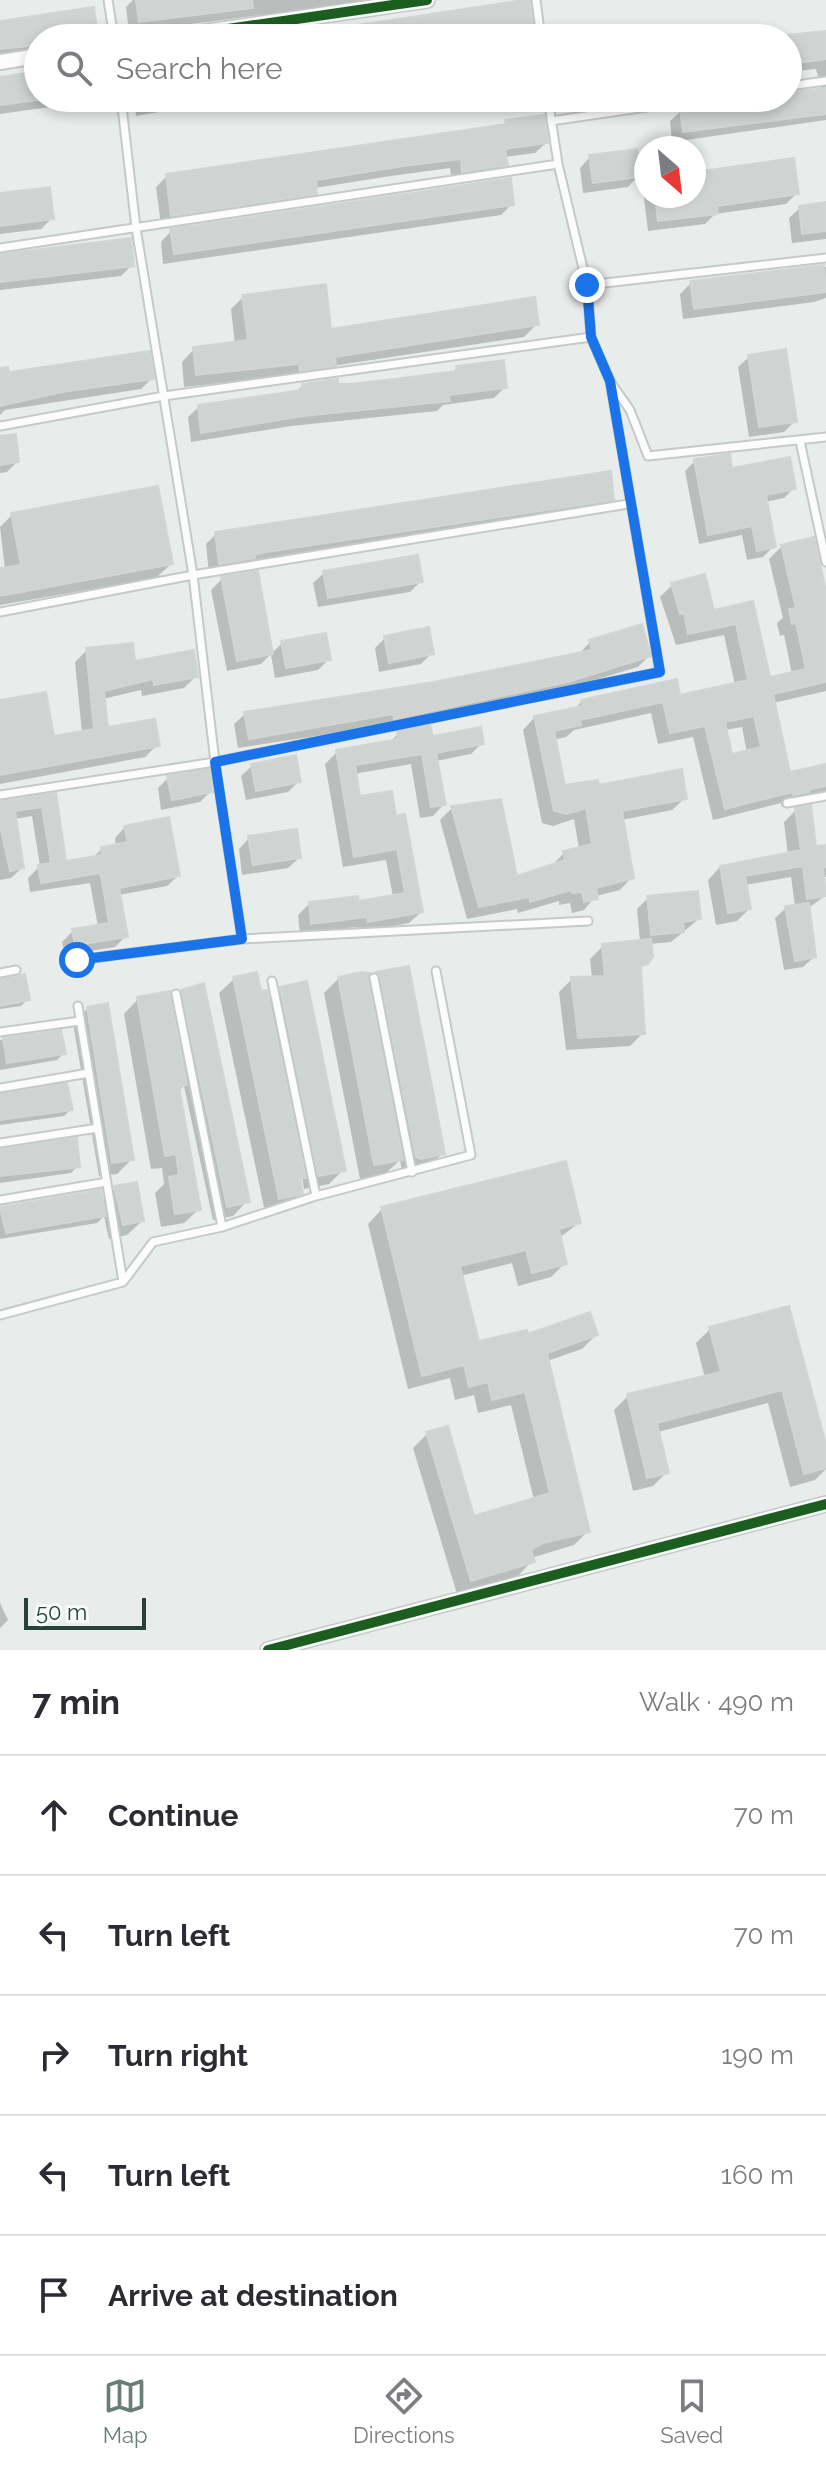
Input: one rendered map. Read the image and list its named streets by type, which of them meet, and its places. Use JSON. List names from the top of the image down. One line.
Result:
{"scale_bar":"50 m","north":"bottom right","page":{"search":"Search here","scale":"50 m","heading":["7 min","Walk · 490 m"],"list":[["Continue","70 m"],["Turn left","70 m"],["Turn right","190 m"],["Turn left","160 m"],"Arrive at destination"],"nav":["Map","Directions","Saved"]}}
